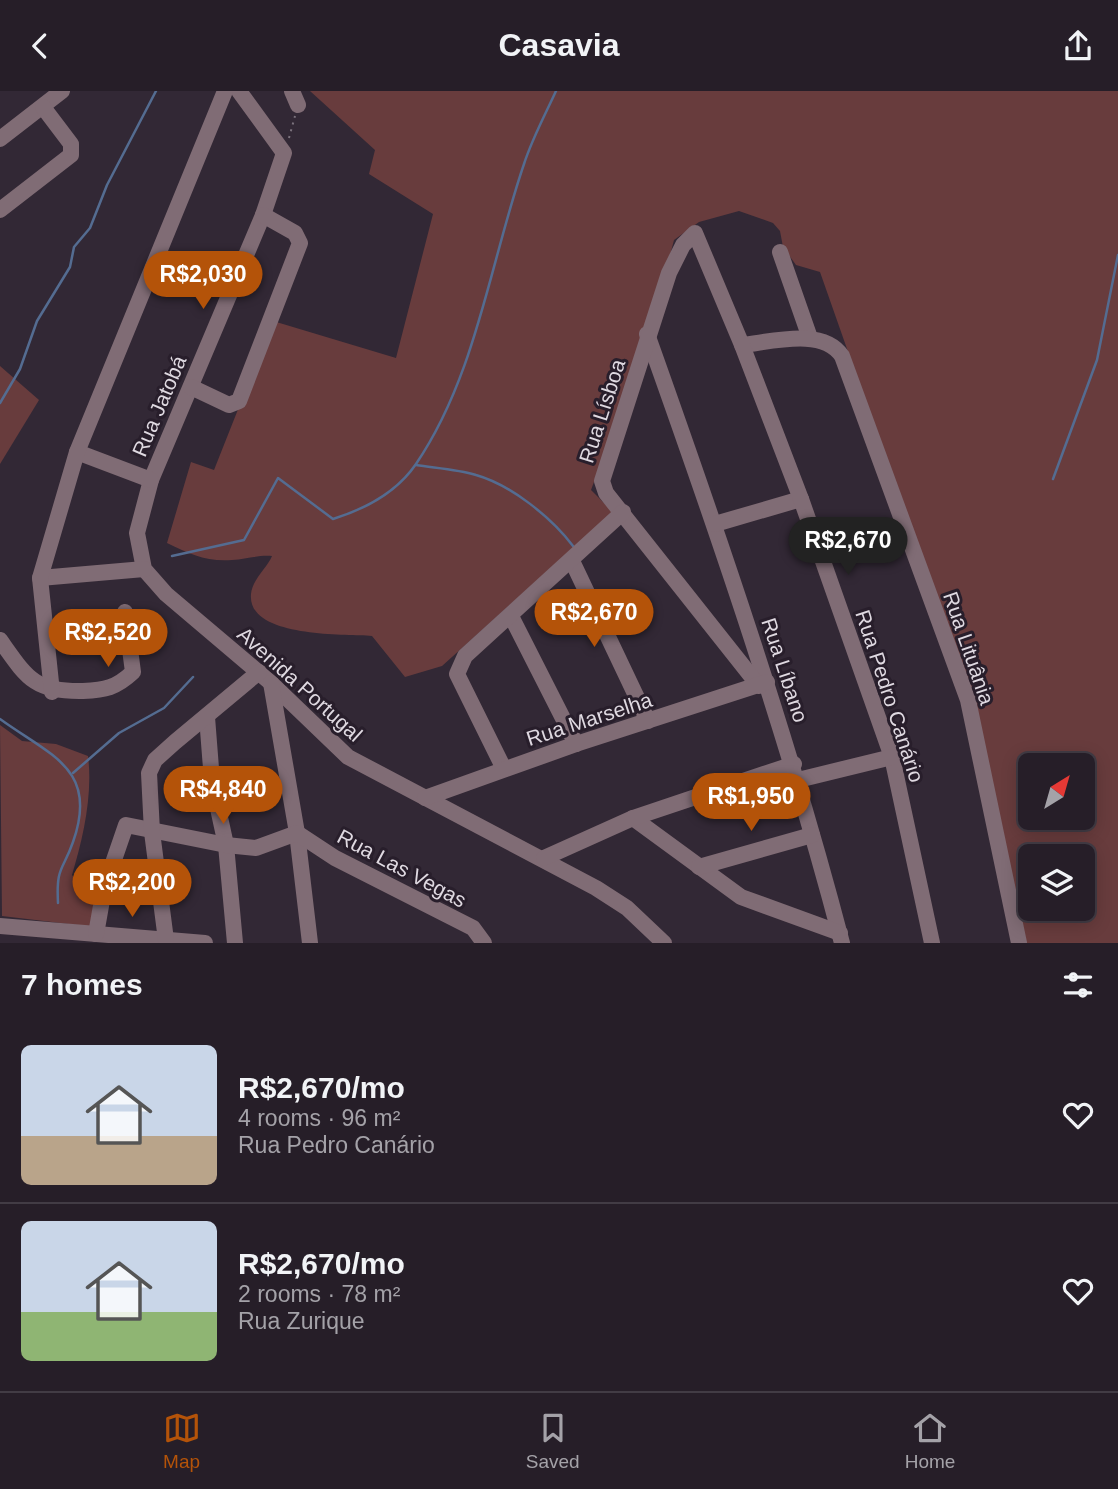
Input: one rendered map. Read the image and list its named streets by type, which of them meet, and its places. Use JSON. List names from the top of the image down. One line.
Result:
{"streets":{"street":["Rua Jatobá","Rua Lísboa","Rua Lituânia","Rua Líbano","Avenida Portugal","Rua Pedro Canário","Rua Marselha","Rua Las Vegas"]},"crossings":[["Rua Lísboa","Rua Líbano"],["Rua Lísboa","Rua Pedro Canário"],["Rua Lísboa","Rua Marselha"],["Rua Líbano","Rua Marselha"],["Avenida Portugal","Rua Marselha"]],"north":"top right","page":{"header":"Casavia","price":["R$2,030","R$2,670","R$2,670","R$2,520","R$4,840","R$1,950","R$2,200"],"heading":"7 homes","list":[{"name":"R$2,670/mo","note":"4 rooms · 96 m² · Rua Pedro Canário"},{"name":"R$2,670/mo","note":"2 rooms · 78 m² · Rua Zurique"}],"tabs":["Map","Saved","Home"]}}
